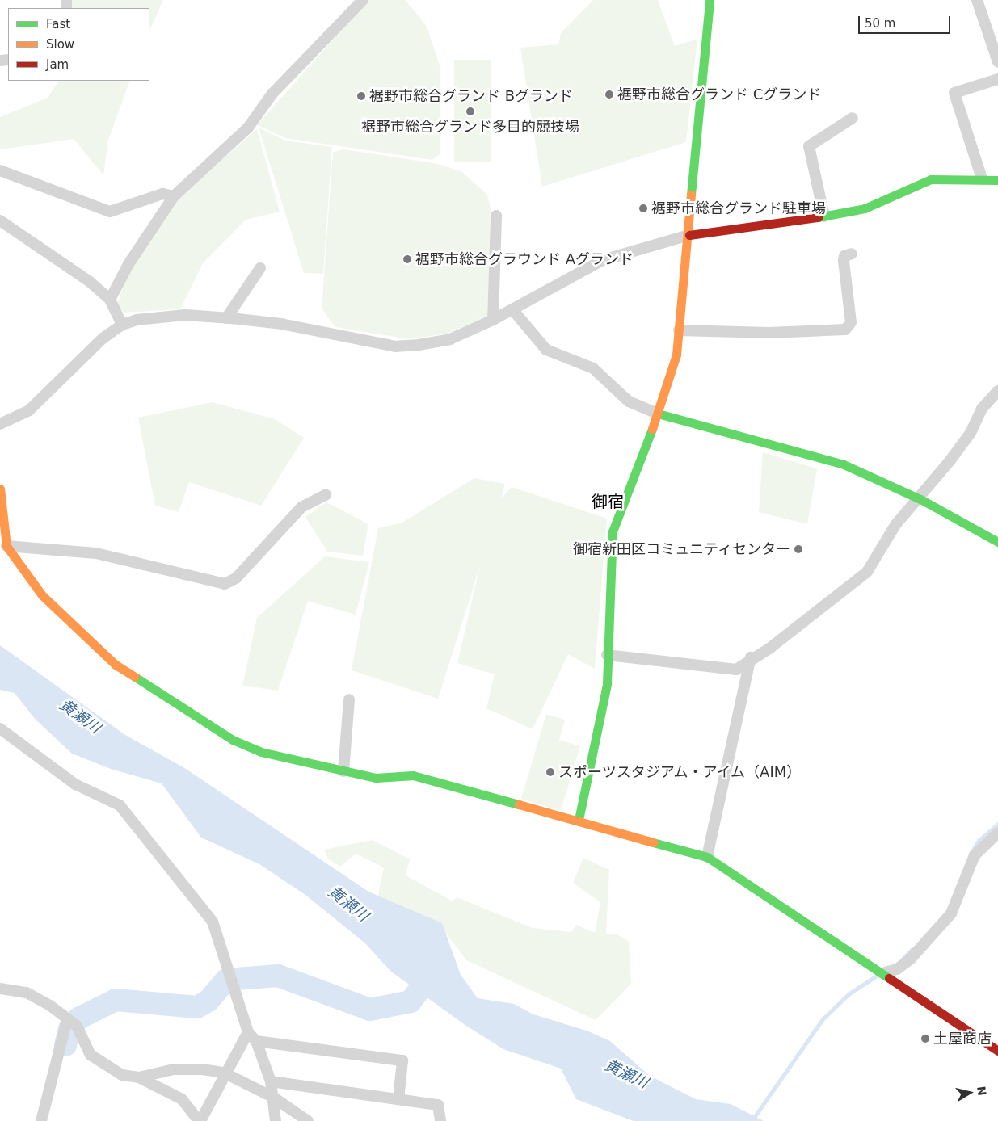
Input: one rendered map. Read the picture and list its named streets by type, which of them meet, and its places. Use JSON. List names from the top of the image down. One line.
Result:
{"districts":["御宿"],"water":["黄瀬川"],"places":["裾野市総合グランド Cグランド","裾野市総合グランド Bグランド","裾野市総合グランド多目的競技場","裾野市総合グランド駐車場","裾野市総合グラウンド Aグランド","御宿新田区コミュニティセンター","スポーツスタジアム・アイム（AIM）","土屋商店"],"legend":["Fast","Slow","Jam"],"scale_bar":"50 m","north":"right"}
